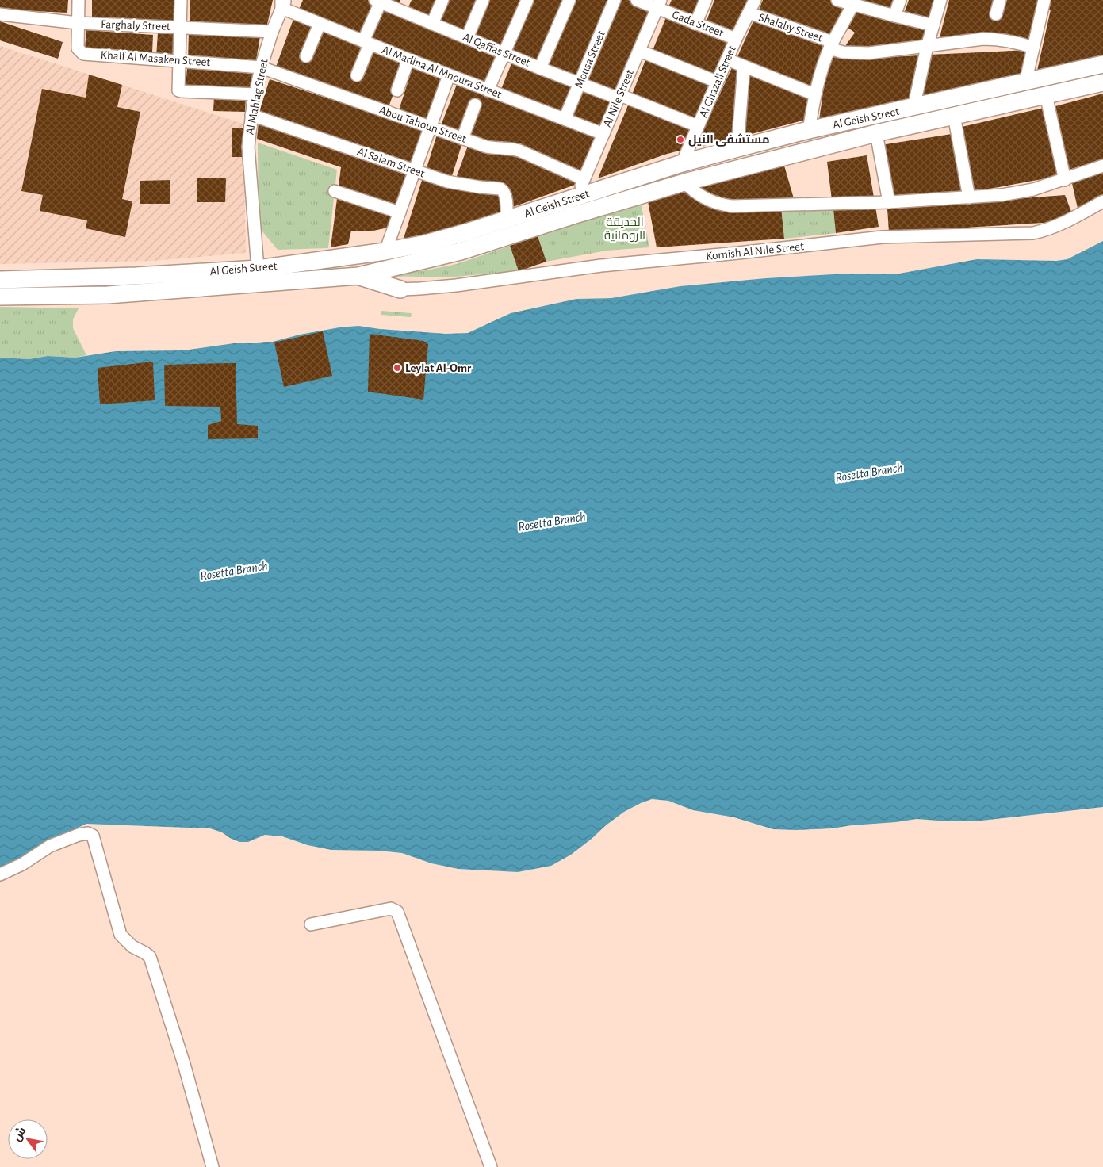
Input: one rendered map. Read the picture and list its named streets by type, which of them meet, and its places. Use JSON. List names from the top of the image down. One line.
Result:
{"streets":{"main road":["Al Geish Street"],"street":["Gada Street","Farghaly Street","Shalaby Street","Al Qaffas Street","Khalf Al Masaken Street","Mousa Street","Al Madina Al Mnoura Street","Al Ghazali Street","Al Mahlag Street","Al Nile Street","Abou Tahoun Street","Al Salam Street","Kornish Al Nile Street"]},"crossings":[["Gada Street","Al Ghazali Street"],["Gada Street","Al Nile Street"],["Farghaly Street","Khalf Al Masaken Street"],["Farghaly Street","Al Mahlag Street"],["Shalaby Street","Al Ghazali Street"],["Al Qaffas Street","Mousa Street"],["Al Qaffas Street","Al Ghazali Street"],["Al Qaffas Street","Al Nile Street"],["Khalf Al Masaken Street","Al Mahlag Street"],["Khalf Al Masaken Street","Abou Tahoun Street"],["Mousa Street","Al Madina Al Mnoura Street"],["Al Madina Al Mnoura Street","Al Mahlag Street"],["Al Madina Al Mnoura Street","Al Nile Street"],["Al Ghazali Street","Al Geish Street"],["Al Mahlag Street","Al Geish Street"],["Al Mahlag Street","Abou Tahoun Street"],["Al Mahlag Street","Al Salam Street"],["Al Nile Street","Al Geish Street"],["Al Nile Street","Abou Tahoun Street"],["Al Geish Street","Al Salam Street"]],"water":["Rosetta Branch"],"parks":["الحديقة الرومانية"],"places":["مستشفى النيل","Leylat Al-Omr"],"north":"top left"}
